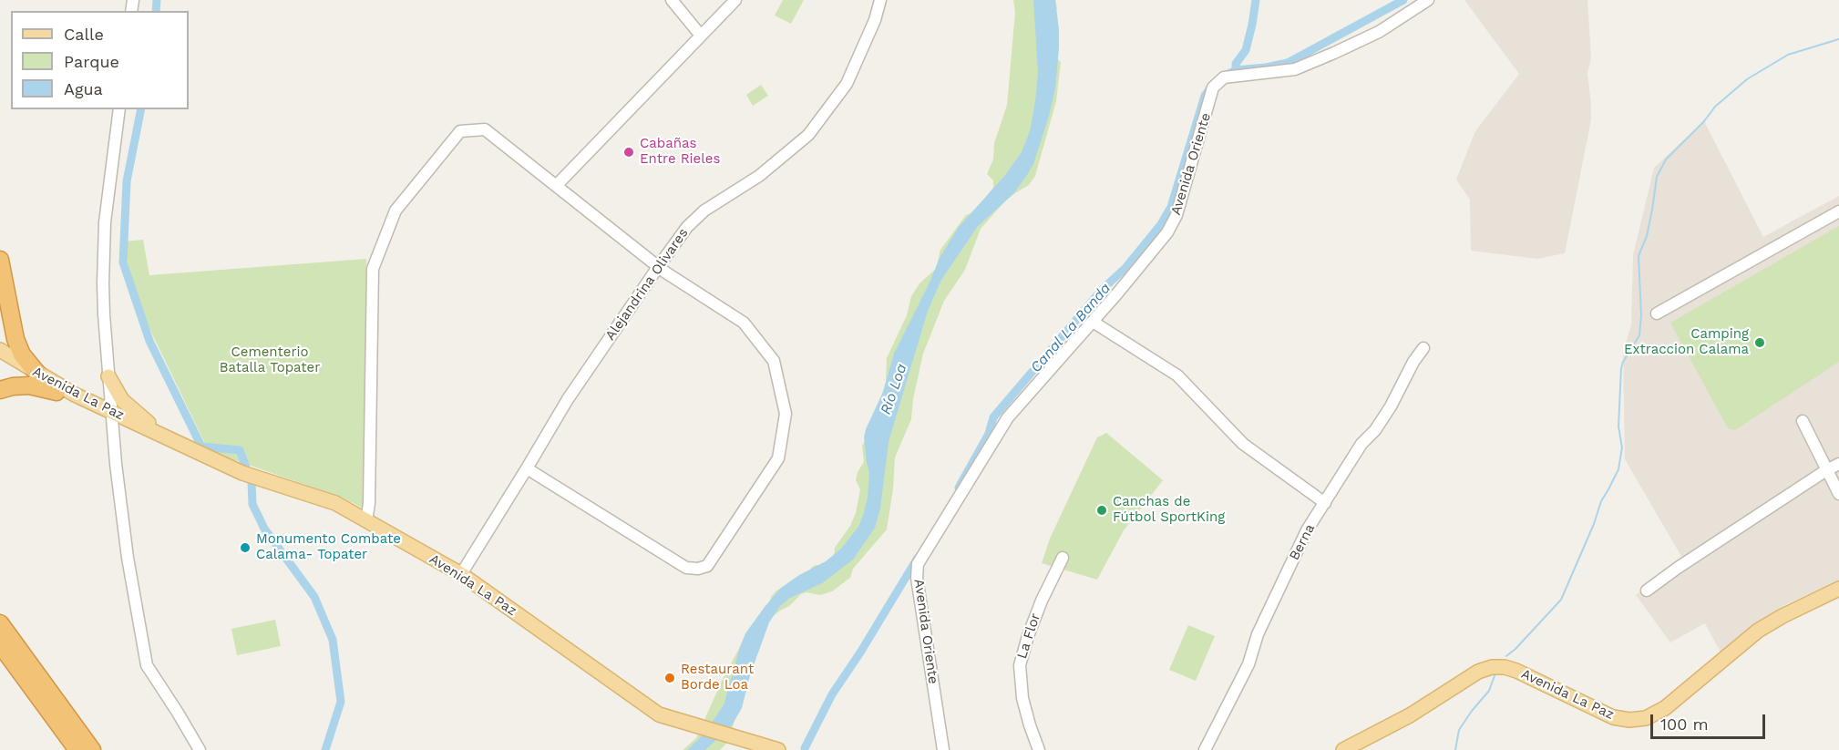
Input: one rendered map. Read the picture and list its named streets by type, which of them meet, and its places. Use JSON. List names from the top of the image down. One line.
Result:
{"streets":{"main road":["Avenida La Paz"],"street":["Avenida Oriente","Alejandrina Olivares","Berna","La Flor"]},"crossings":[["Alejandrina Olivares","Avenida La Paz"]],"water":["Canal La Banda","Río Loa"],"parks":["Cementerio Batalla Topater"],"places":["Cabañas Entre Rieles","Camping Extraccion Calama","Canchas de Fútbol SportKing","Monumento Combate Calama- Topater","Restaurant Borde Loa"],"legend":["Calle","Parque","Agua"],"scale_bar":"100 m"}
